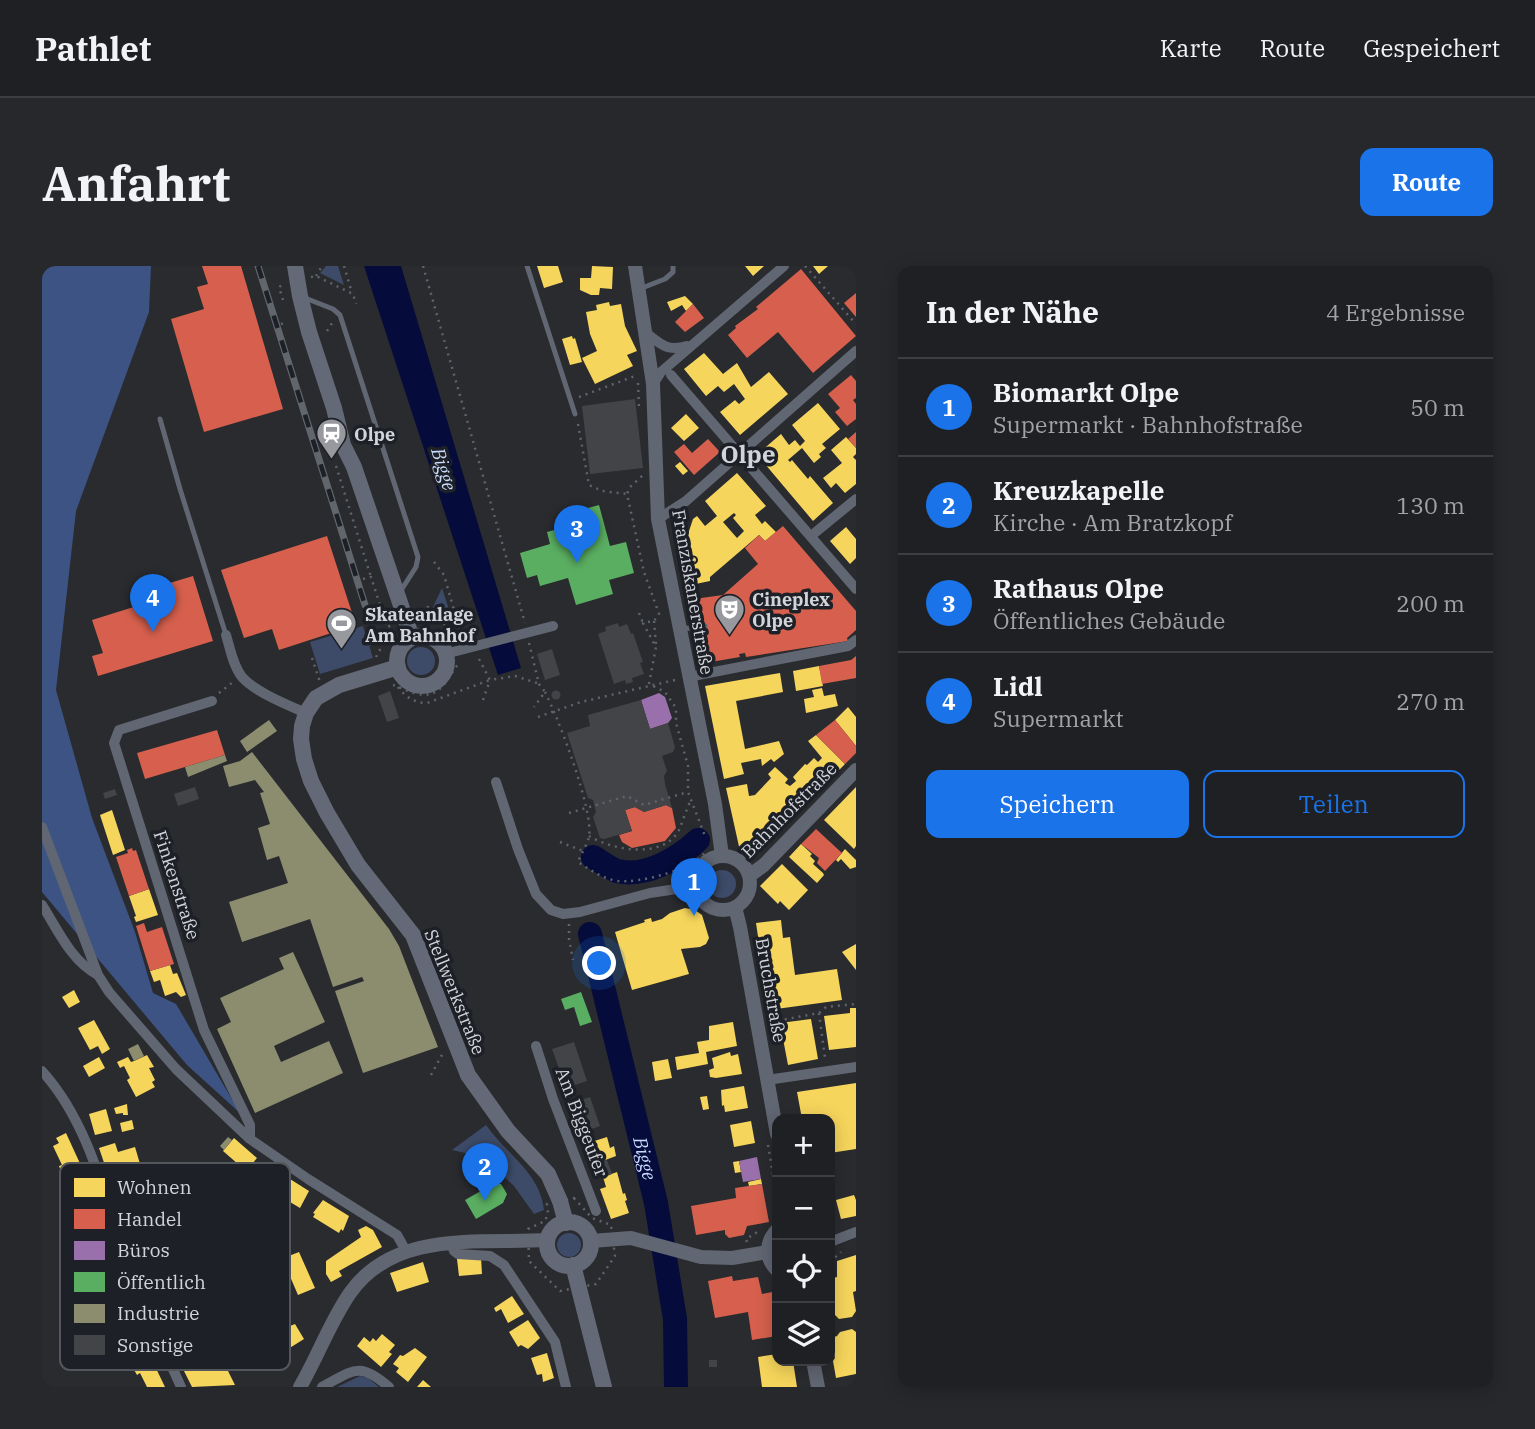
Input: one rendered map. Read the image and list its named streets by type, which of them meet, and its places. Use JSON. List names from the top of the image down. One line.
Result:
{"streets":{"main road":["Stellwerkstraße"],"street":["Franziskanerstraße","Bahnhofstraße","Finkenstraße","Bruchstraße","Am Biggeufer"]},"crossings":[["Franziskanerstraße","Bahnhofstraße"],["Franziskanerstraße","Bruchstraße"],["Bahnhofstraße","Bruchstraße"]],"districts":["Olpe"],"water":["Bigge"],"places":{"station":["Olpe"],"theatre":["Cineplex Olpe"],"sports":["Skateanlage Am Bahnhof"]},"legend":["Wohnen","Handel","Büros","Öffentlich","Industrie","Sonstige"],"page":{"header":"Pathlet","nav":["Karte","Route","Gespeichert"],"buttons":["Route",["Speichern","Teilen"]],"title":"Anfahrt","heading":["In der Nähe","4 Ergebnisse"],"list":[{"mark":"1","name":"Biomarkt Olpe","note":"Supermarkt · Bahnhofstraße","value":"50 m"},{"mark":"2","name":"Kreuzkapelle","note":"Kirche · Am Bratzkopf","value":"130 m"},{"mark":"3","name":"Rathaus Olpe","note":"Öffentliches Gebäude","value":"200 m"},{"mark":"4","name":"Lidl","note":"Supermarkt","value":"270 m"}],"pins":["3","4","1","2"],"map_buttons":["+","−"]}}
